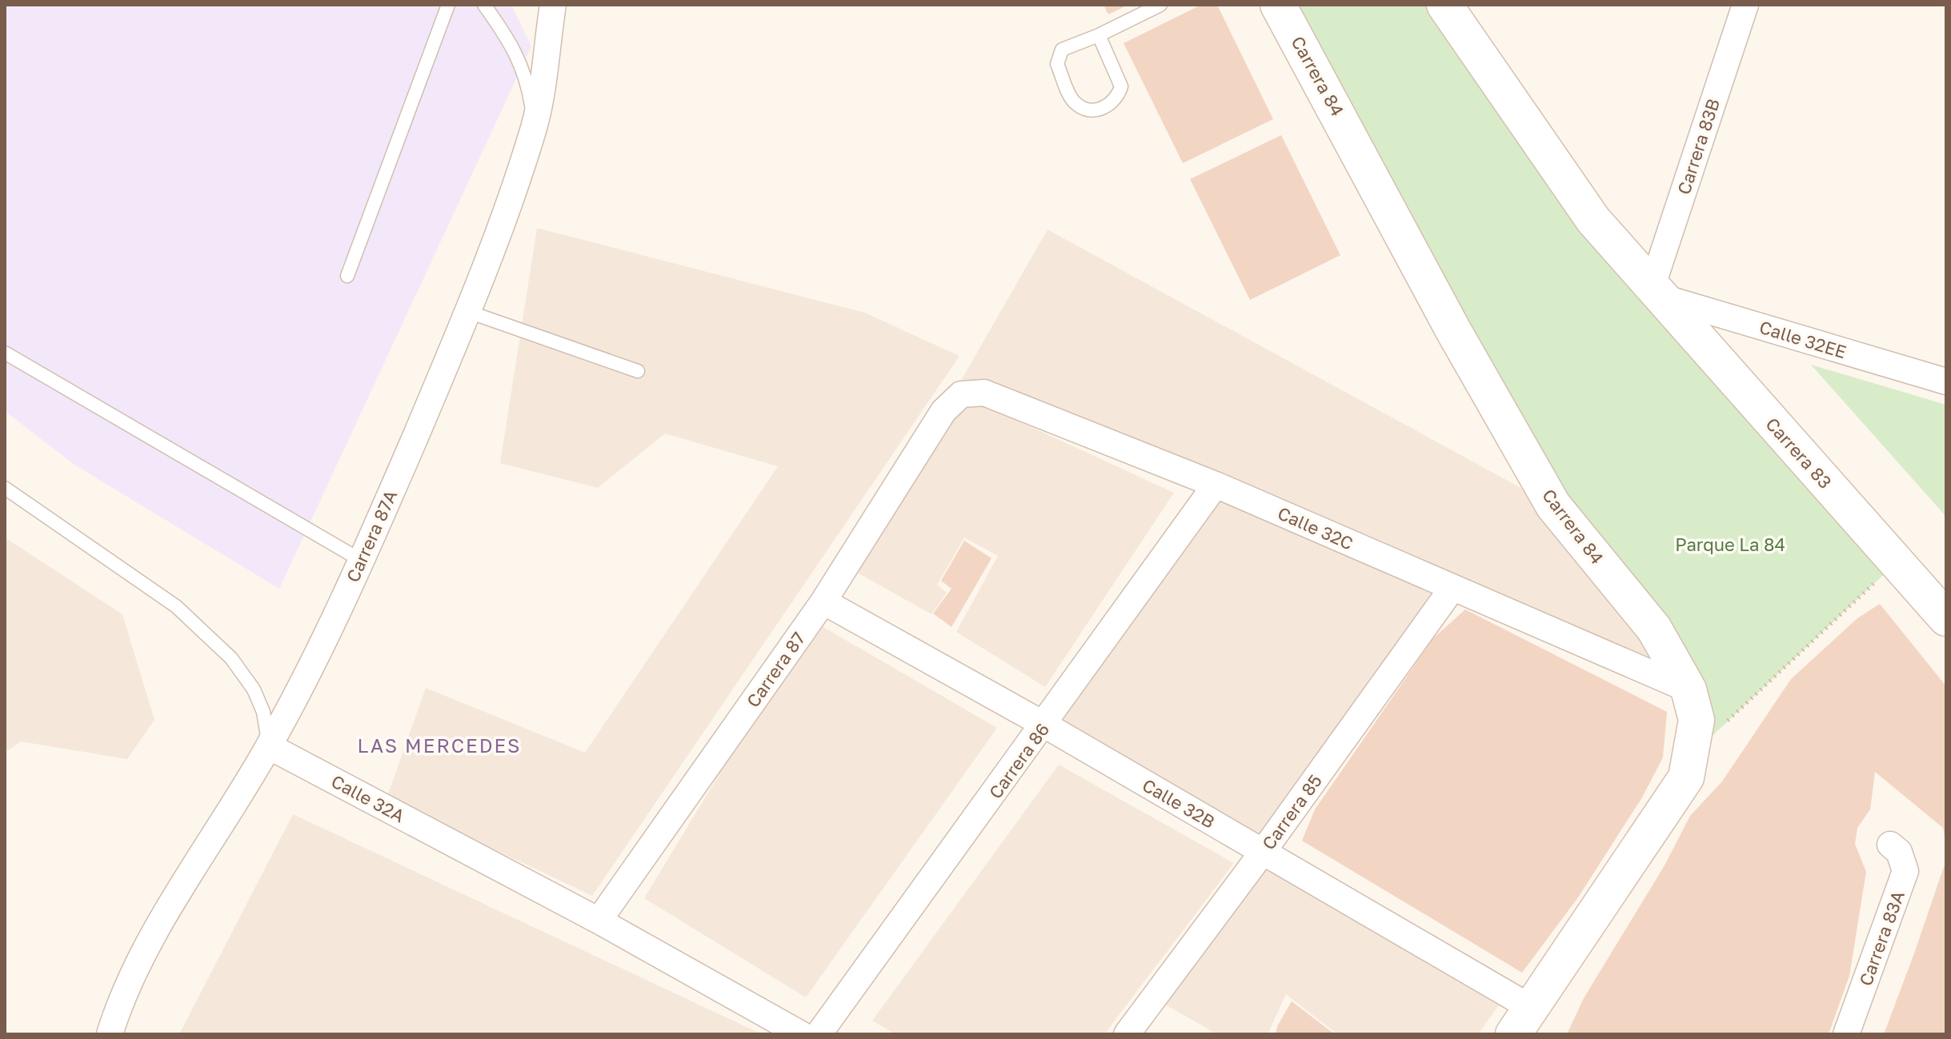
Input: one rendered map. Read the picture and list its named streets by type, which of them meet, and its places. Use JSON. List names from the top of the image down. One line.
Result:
{"streets":{"street":["Carrera 84","Carrera 83B","Calle 32EE","Carrera 83","Calle 32C","Carrera 87A","Carrera 87","Carrera 86","Calle 32A","Calle 32B","Carrera 85","Carrera 83A"]},"crossings":[["Carrera 84","Calle 32C"],["Carrera 84","Calle 32B"],["Carrera 83B","Calle 32EE"],["Carrera 83B","Carrera 83"],["Calle 32EE","Carrera 83"],["Calle 32C","Carrera 87"],["Calle 32C","Carrera 86"],["Calle 32C","Carrera 85"],["Carrera 87A","Calle 32A"],["Carrera 87","Calle 32A"],["Carrera 87","Calle 32B"],["Carrera 86","Calle 32B"],["Calle 32B","Carrera 85"]],"districts":["LAS MERCEDES"],"parks":["Parque La 84"]}
